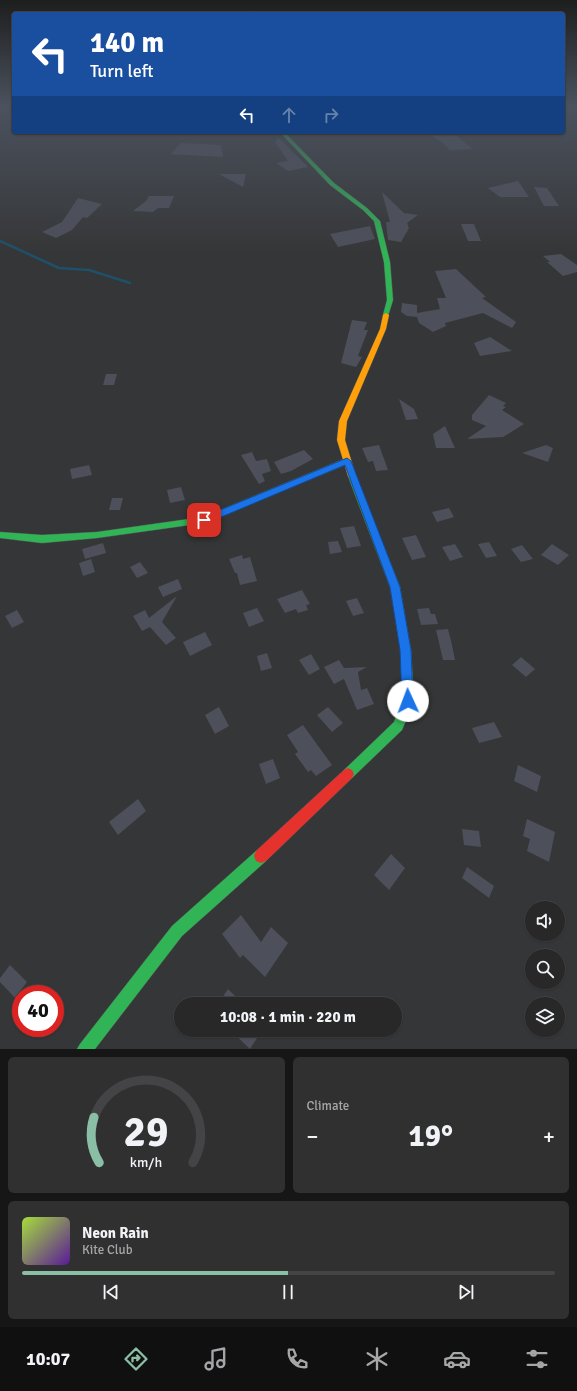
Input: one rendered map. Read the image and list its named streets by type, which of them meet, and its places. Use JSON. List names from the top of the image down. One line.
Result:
{"page":{"turn":["140 m","Turn left"],"limit":"40","trip":"10:08 · 1 min · 220 m","tile":"Climate","heat":["−","19°","+"],"song":["Neon Rain","Kite Club"],"tabs":"10:07","gauge":["29","km/h"]}}
